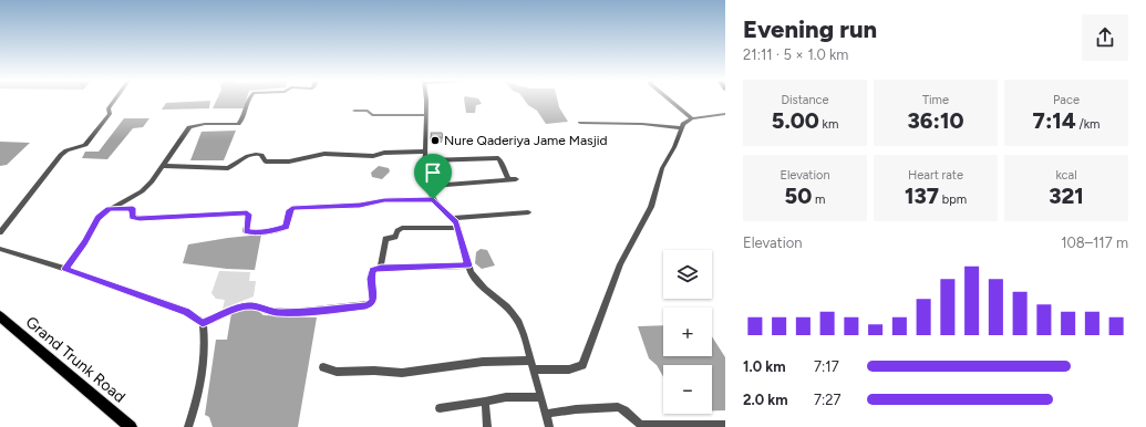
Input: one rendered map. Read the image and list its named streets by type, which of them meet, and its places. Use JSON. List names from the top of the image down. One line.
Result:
{"streets":{"highway":["Grand Trunk Road"]},"places":["Nure Qaderiya Jame Masjid"],"page":{"heading":["Evening run","21:11 · 5 × 1.0 km"],"stats":[["Distance","5.00 km"],["Time","36:10"],["Pace","7:14 /km"],["Elevation","50 m"],["Heart rate","137 bpm"],["kcal","321"]],"chart":["Elevation","108–117 m"],"map_buttons":["+","−"],"list":[{"name":"1.0 km","note":"7:17"},{"name":"2.0 km","note":"7:27"}]}}
